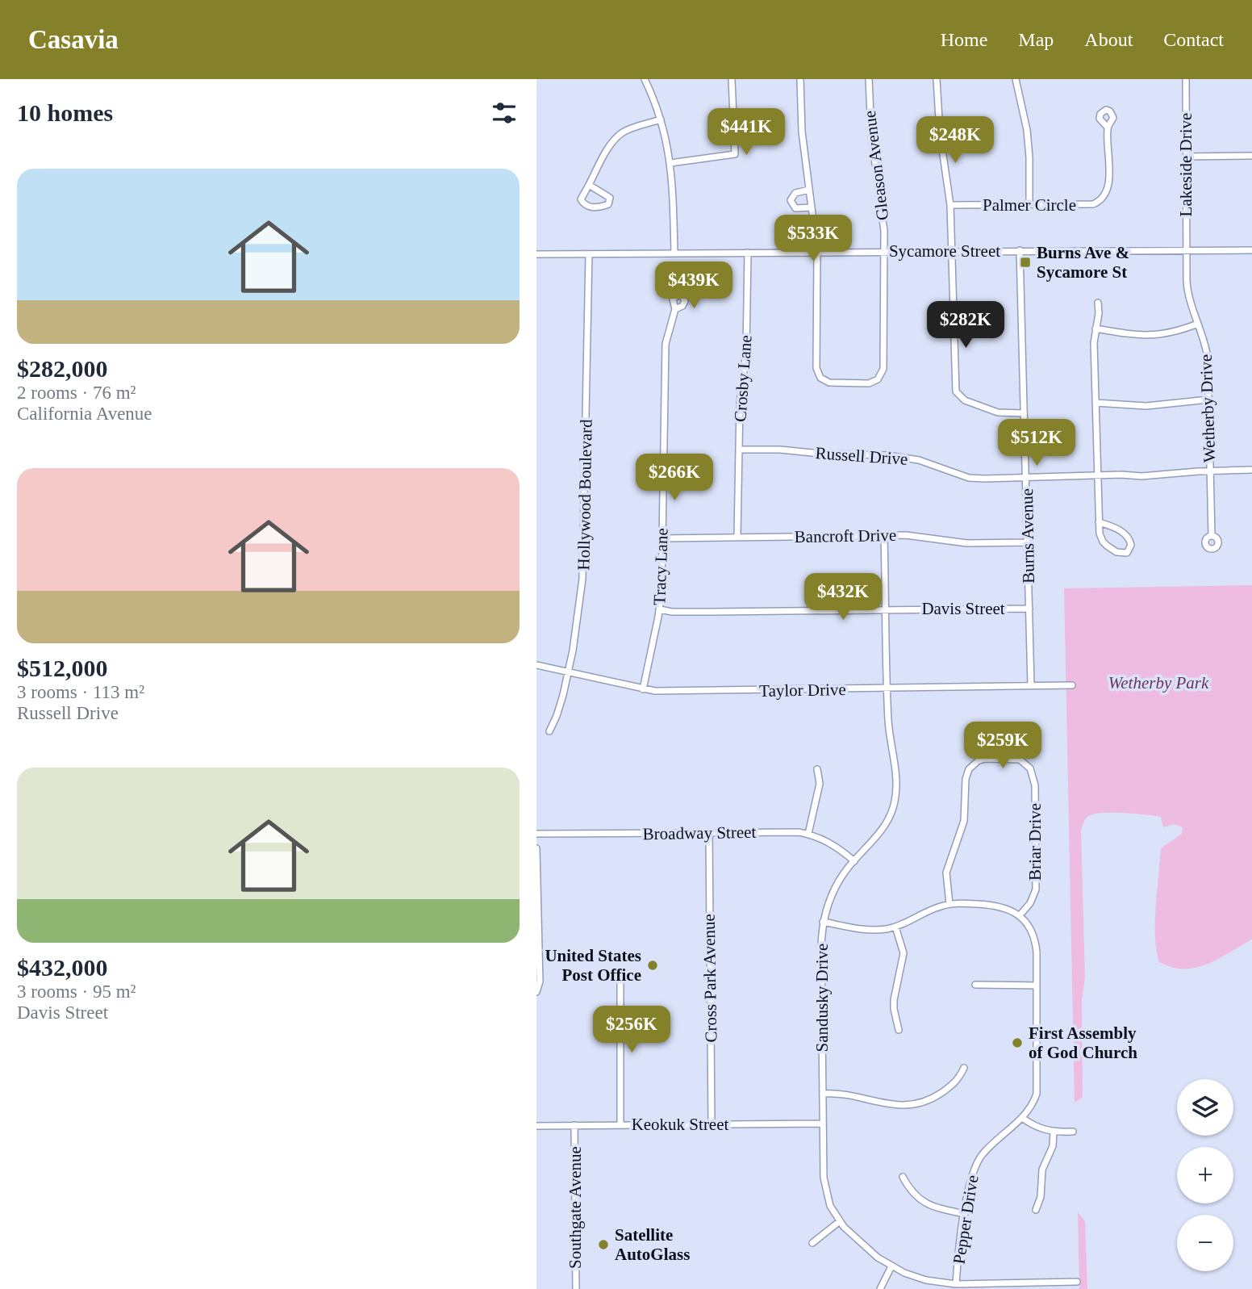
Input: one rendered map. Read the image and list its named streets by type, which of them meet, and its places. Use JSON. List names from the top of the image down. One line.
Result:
{"streets":{"street":["Lakeside Drive","Gleason Avenue","Palmer Circle","Sycamore Street","Crosby Lane","Wetherby Drive","Russell Drive","Hollywood Boulevard","Bancroft Drive","Burns Avenue","Tracy Lane","Davis Street","Taylor Drive","Broadway Street","Briar Drive","Cross Park Avenue","Sandusky Drive","Keokuk Street","Southgate Avenue","Pepper Drive"]},"crossings":[["Lakeside Drive","Sycamore Street"],["Lakeside Drive","Wetherby Drive"],["Gleason Avenue","Sycamore Street"],["Sycamore Street","Crosby Lane"],["Sycamore Street","Wetherby Drive"],["Sycamore Street","Hollywood Boulevard"],["Sycamore Street","Burns Avenue"],["Crosby Lane","Russell Drive"],["Crosby Lane","Bancroft Drive"],["Wetherby Drive","Russell Drive"],["Russell Drive","Burns Avenue"],["Hollywood Boulevard","Taylor Drive"],["Bancroft Drive","Burns Avenue"],["Bancroft Drive","Tracy Lane"],["Bancroft Drive","Sandusky Drive"],["Burns Avenue","Davis Street"],["Burns Avenue","Taylor Drive"],["Tracy Lane","Davis Street"],["Tracy Lane","Taylor Drive"],["Davis Street","Sandusky Drive"],["Taylor Drive","Sandusky Drive"],["Broadway Street","Cross Park Avenue"],["Broadway Street","Sandusky Drive"],["Briar Drive","Pepper Drive"],["Cross Park Avenue","Keokuk Street"],["Sandusky Drive","Keokuk Street"],["Sandusky Drive","Pepper Drive"],["Keokuk Street","Southgate Avenue"]],"parks":["Wetherby Park"],"places":{"transit":["Burns Ave & Sycamore St"],"other":["United States Post Office","First Assembly of God Church","Satellite AutoGlass"]},"page":{"header":"Casavia","nav":["Home","Map","About","Contact"],"heading":"10 homes","price":["$441K","$248K","$533K","$439K","$282K","$512K","$266K","$432K","$259K","$256K"],"list":[{"name":"$282,000","note":"2 rooms · 76 m² · California Avenue"},{"name":"$512,000","note":"3 rooms · 113 m² · Russell Drive"},{"name":"$432,000","note":"3 rooms · 95 m² · Davis Street"}],"map_buttons":["+","−"]}}
